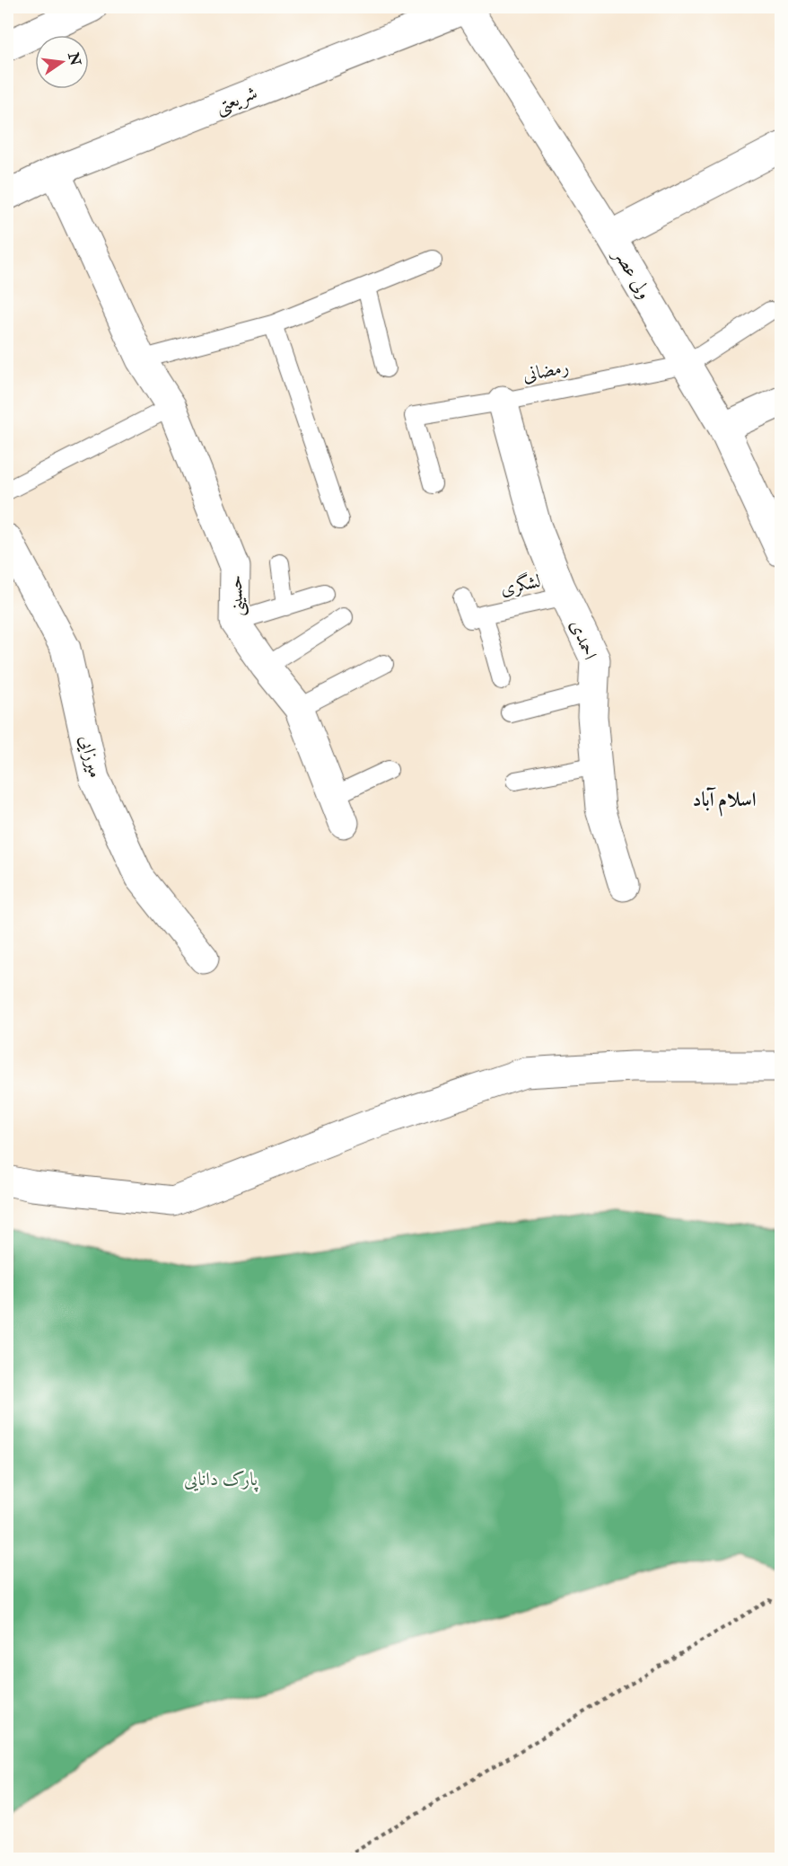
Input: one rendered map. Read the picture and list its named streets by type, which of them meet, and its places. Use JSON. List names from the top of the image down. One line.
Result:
{"streets":{"street":["شریعتی","ولی عصر","حسینی","احمدی","میرزایی"],"lane":["رمضانی","لشگری"]},"crossings":[["شریعتی","ولی عصر"],["شریعتی","حسینی"],["ولی عصر","رمضانی"],["رمضانی","احمدی"],["لشگری","احمدی"]],"districts":["اسلام آباد"],"parks":["پارک دانایی"],"north":"right"}
